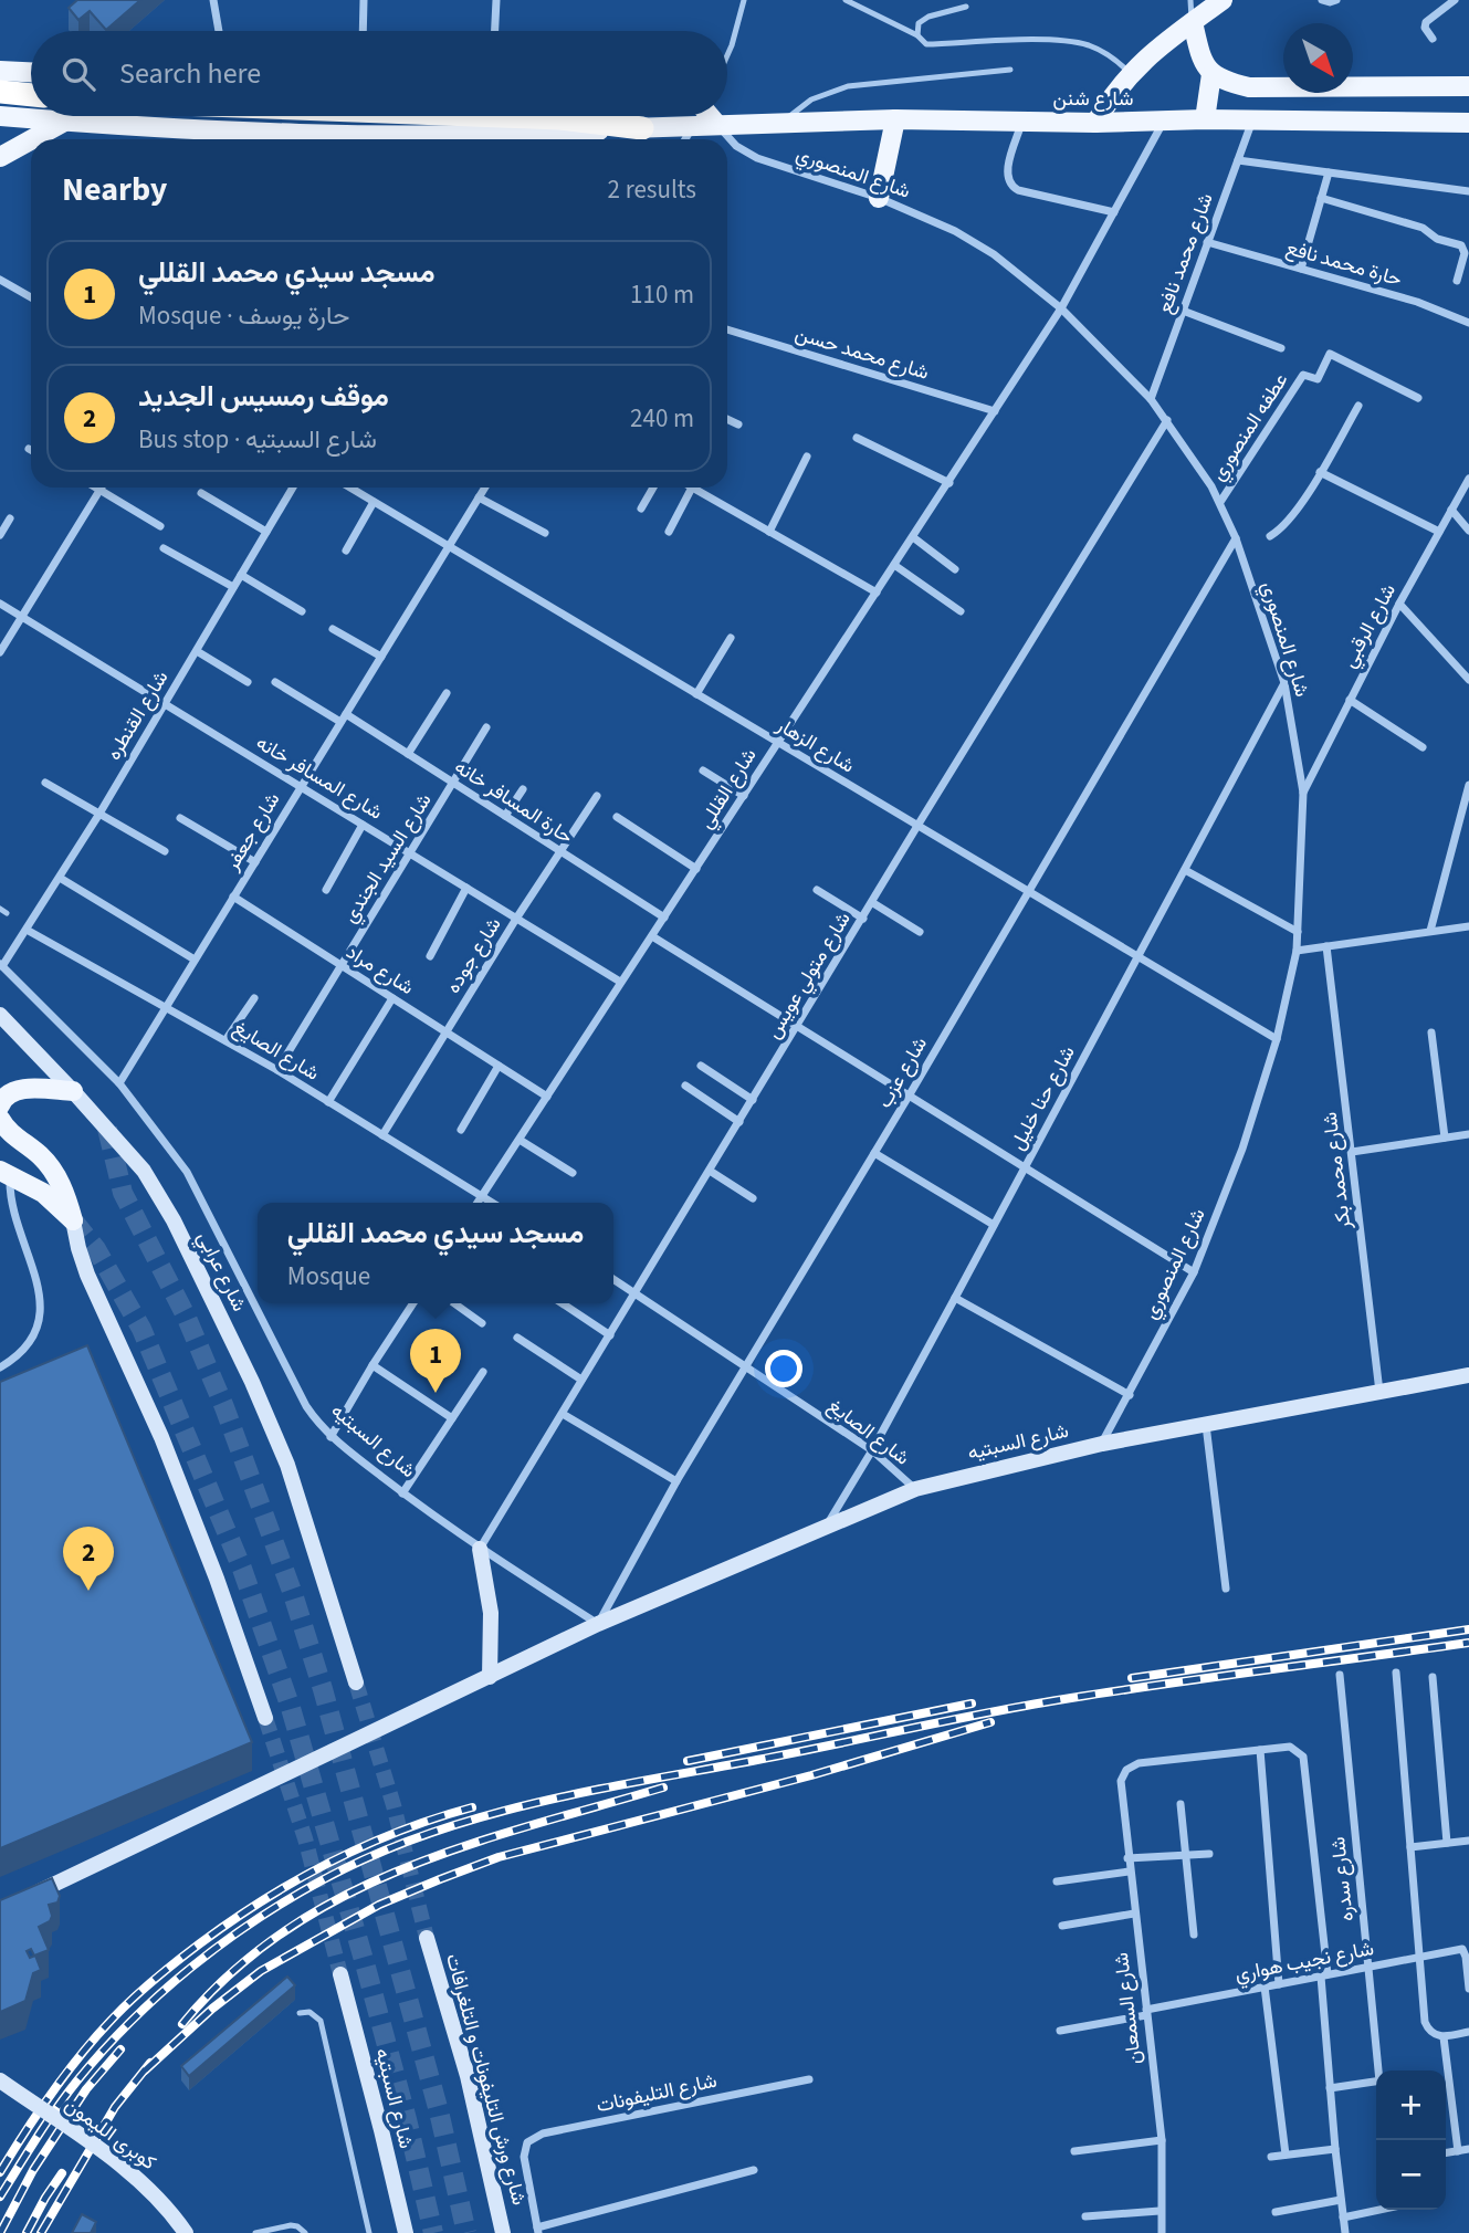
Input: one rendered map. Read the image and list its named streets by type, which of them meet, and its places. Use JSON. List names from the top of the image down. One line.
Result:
{"streets":{"main road":["شارع شنن"],"street":["شارع المنصوري","شارع محمد نافع","حارة محمد نافع","شارع محمد حسن","عطفه المنصوري","شارع الرقبي","شارع القنطره","شارع الزهار","شارع المسافر خانه","شارع القللي","حارة المسافر خانه","شارع جعفر","شارع السيد الجندي","شارع جوده","شارع مراد","شارع متولي عويس","شارع الصايغ","شارع عزب","شارع حنا خليل","شارع محمد بكر","شارع عرابي","شارع السبتيه","شارع سدره","شارع نجيب هواري","شارع السمعان","شارع ورش التليفونات و التلغرافات","شارع التليفونات","كوبرى الليمون"]},"crossings":[["شارع شنن","شارع المنصوري"],["شارع شنن","شارع محمد نافع"],["شارع شنن","شارع القللي"],["شارع المنصوري","شارع محمد نافع"],["شارع المنصوري","عطفه المنصوري"],["شارع المنصوري","شارع الرقبي"],["شارع المنصوري","شارع الزهار"],["شارع المنصوري","شارع القللي"],["شارع المنصوري","شارع متولي عويس"],["شارع المنصوري","شارع عزب"],["شارع المنصوري","شارع حنا خليل"],["شارع المنصوري","شارع السبتيه"],["شارع محمد نافع","حارة محمد نافع"],["شارع محمد حسن","شارع القللي"],["شارع القنطره","شارع المسافر خانه"],["شارع القنطره","شارع الصايغ"],["شارع القنطره","شارع السبتيه"],["شارع الزهار","شارع القللي"],["شارع الزهار","شارع جعفر"],["شارع الزهار","شارع متولي عويس"],["شارع الزهار","شارع عزب"],["شارع الزهار","شارع حنا خليل"],["شارع المسافر خانه","شارع القللي"],["شارع المسافر خانه","شارع جعفر"],["شارع المسافر خانه","شارع السيد الجندي"],["شارع المسافر خانه","شارع جوده"],["شارع القللي","حارة المسافر خانه"],["شارع القللي","شارع مراد"],["شارع القللي","شارع الصايغ"],["حارة المسافر خانه","شارع جعفر"],["حارة المسافر خانه","شارع السيد الجندي"],["حارة المسافر خانه","شارع جوده"],["شارع جعفر","شارع مراد"],["شارع جعفر","شارع الصايغ"],["شارع جعفر","شارع السبتيه"],["شارع السيد الجندي","شارع مراد"],["شارع السيد الجندي","شارع الصايغ"],["شارع جوده","شارع مراد"],["شارع جوده","شارع الصايغ"],["شارع متولي عويس","شارع الصايغ"],["شارع متولي عويس","شارع السبتيه"],["شارع الصايغ","شارع عزب"],["شارع الصايغ","شارع حنا خليل"],["شارع الصايغ","شارع السبتيه"],["شارع عزب","شارع السبتيه"],["شارع حنا خليل","شارع السبتيه"],["شارع محمد بكر","شارع السبتيه"],["شارع سدره","شارع نجيب هواري"],["شارع نجيب هواري","شارع السمعان"]],"north":"bottom right","page":{"search":"Search here","heading":["Nearby","2 results"],"list":[{"mark":"1","name":"مسجد سيدي محمد القللي","note":"Mosque · حارة يوسف","value":"110 m"},{"mark":"2","name":"موقف رمسيس الجديد","note":"Bus stop · شارع السبتيه","value":"240 m"}],"popup":["مسجد سيدي محمد القللي","Mosque"],"pins":["1","2"],"map_buttons":["+","−"]}}
